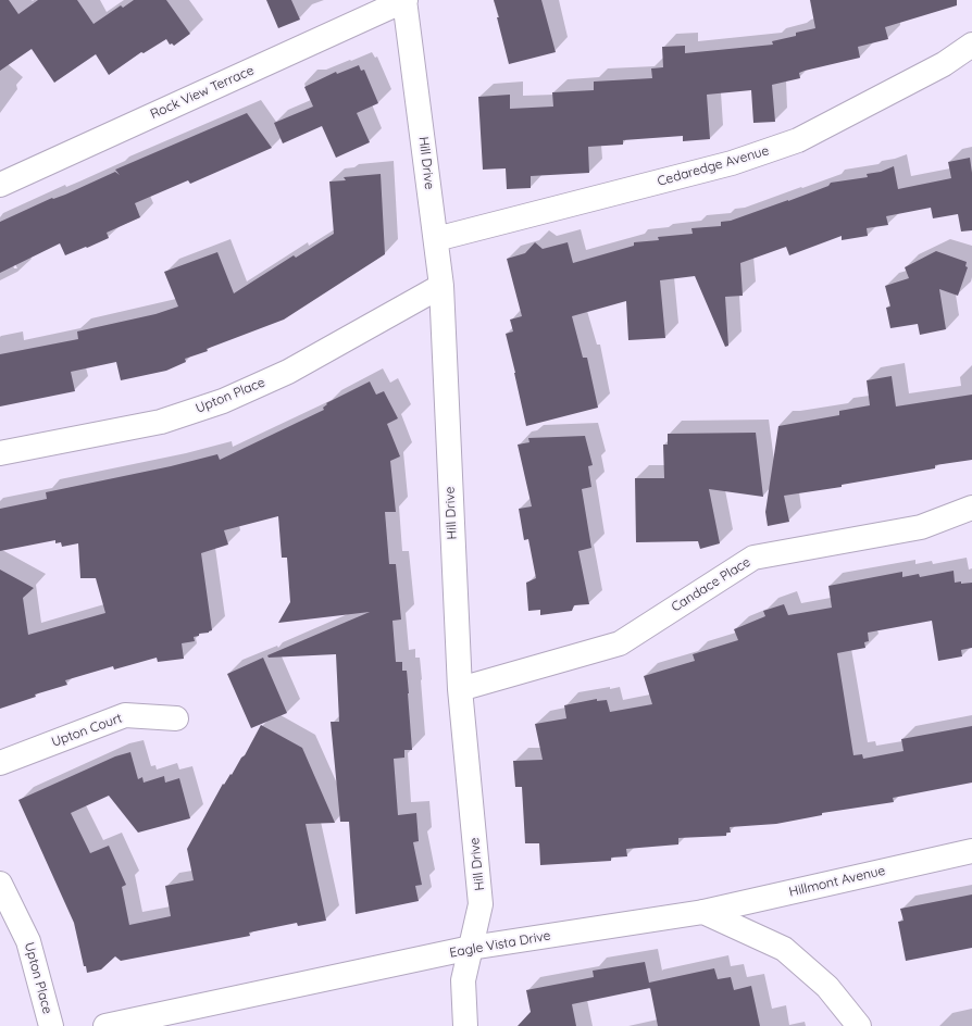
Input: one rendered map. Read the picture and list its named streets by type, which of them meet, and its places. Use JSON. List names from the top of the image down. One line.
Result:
{"streets":{"street":["Rock View Terrace","Hill Drive","Cedaredge Avenue","Upton Place","Candace Place","Upton Court","Hillmont Avenue","Eagle Vista Drive"]},"crossings":[["Rock View Terrace","Hill Drive"],["Hill Drive","Cedaredge Avenue"],["Hill Drive","Upton Place"],["Hill Drive","Candace Place"],["Hill Drive","Eagle Vista Drive"],["Hillmont Avenue","Eagle Vista Drive"]]}
